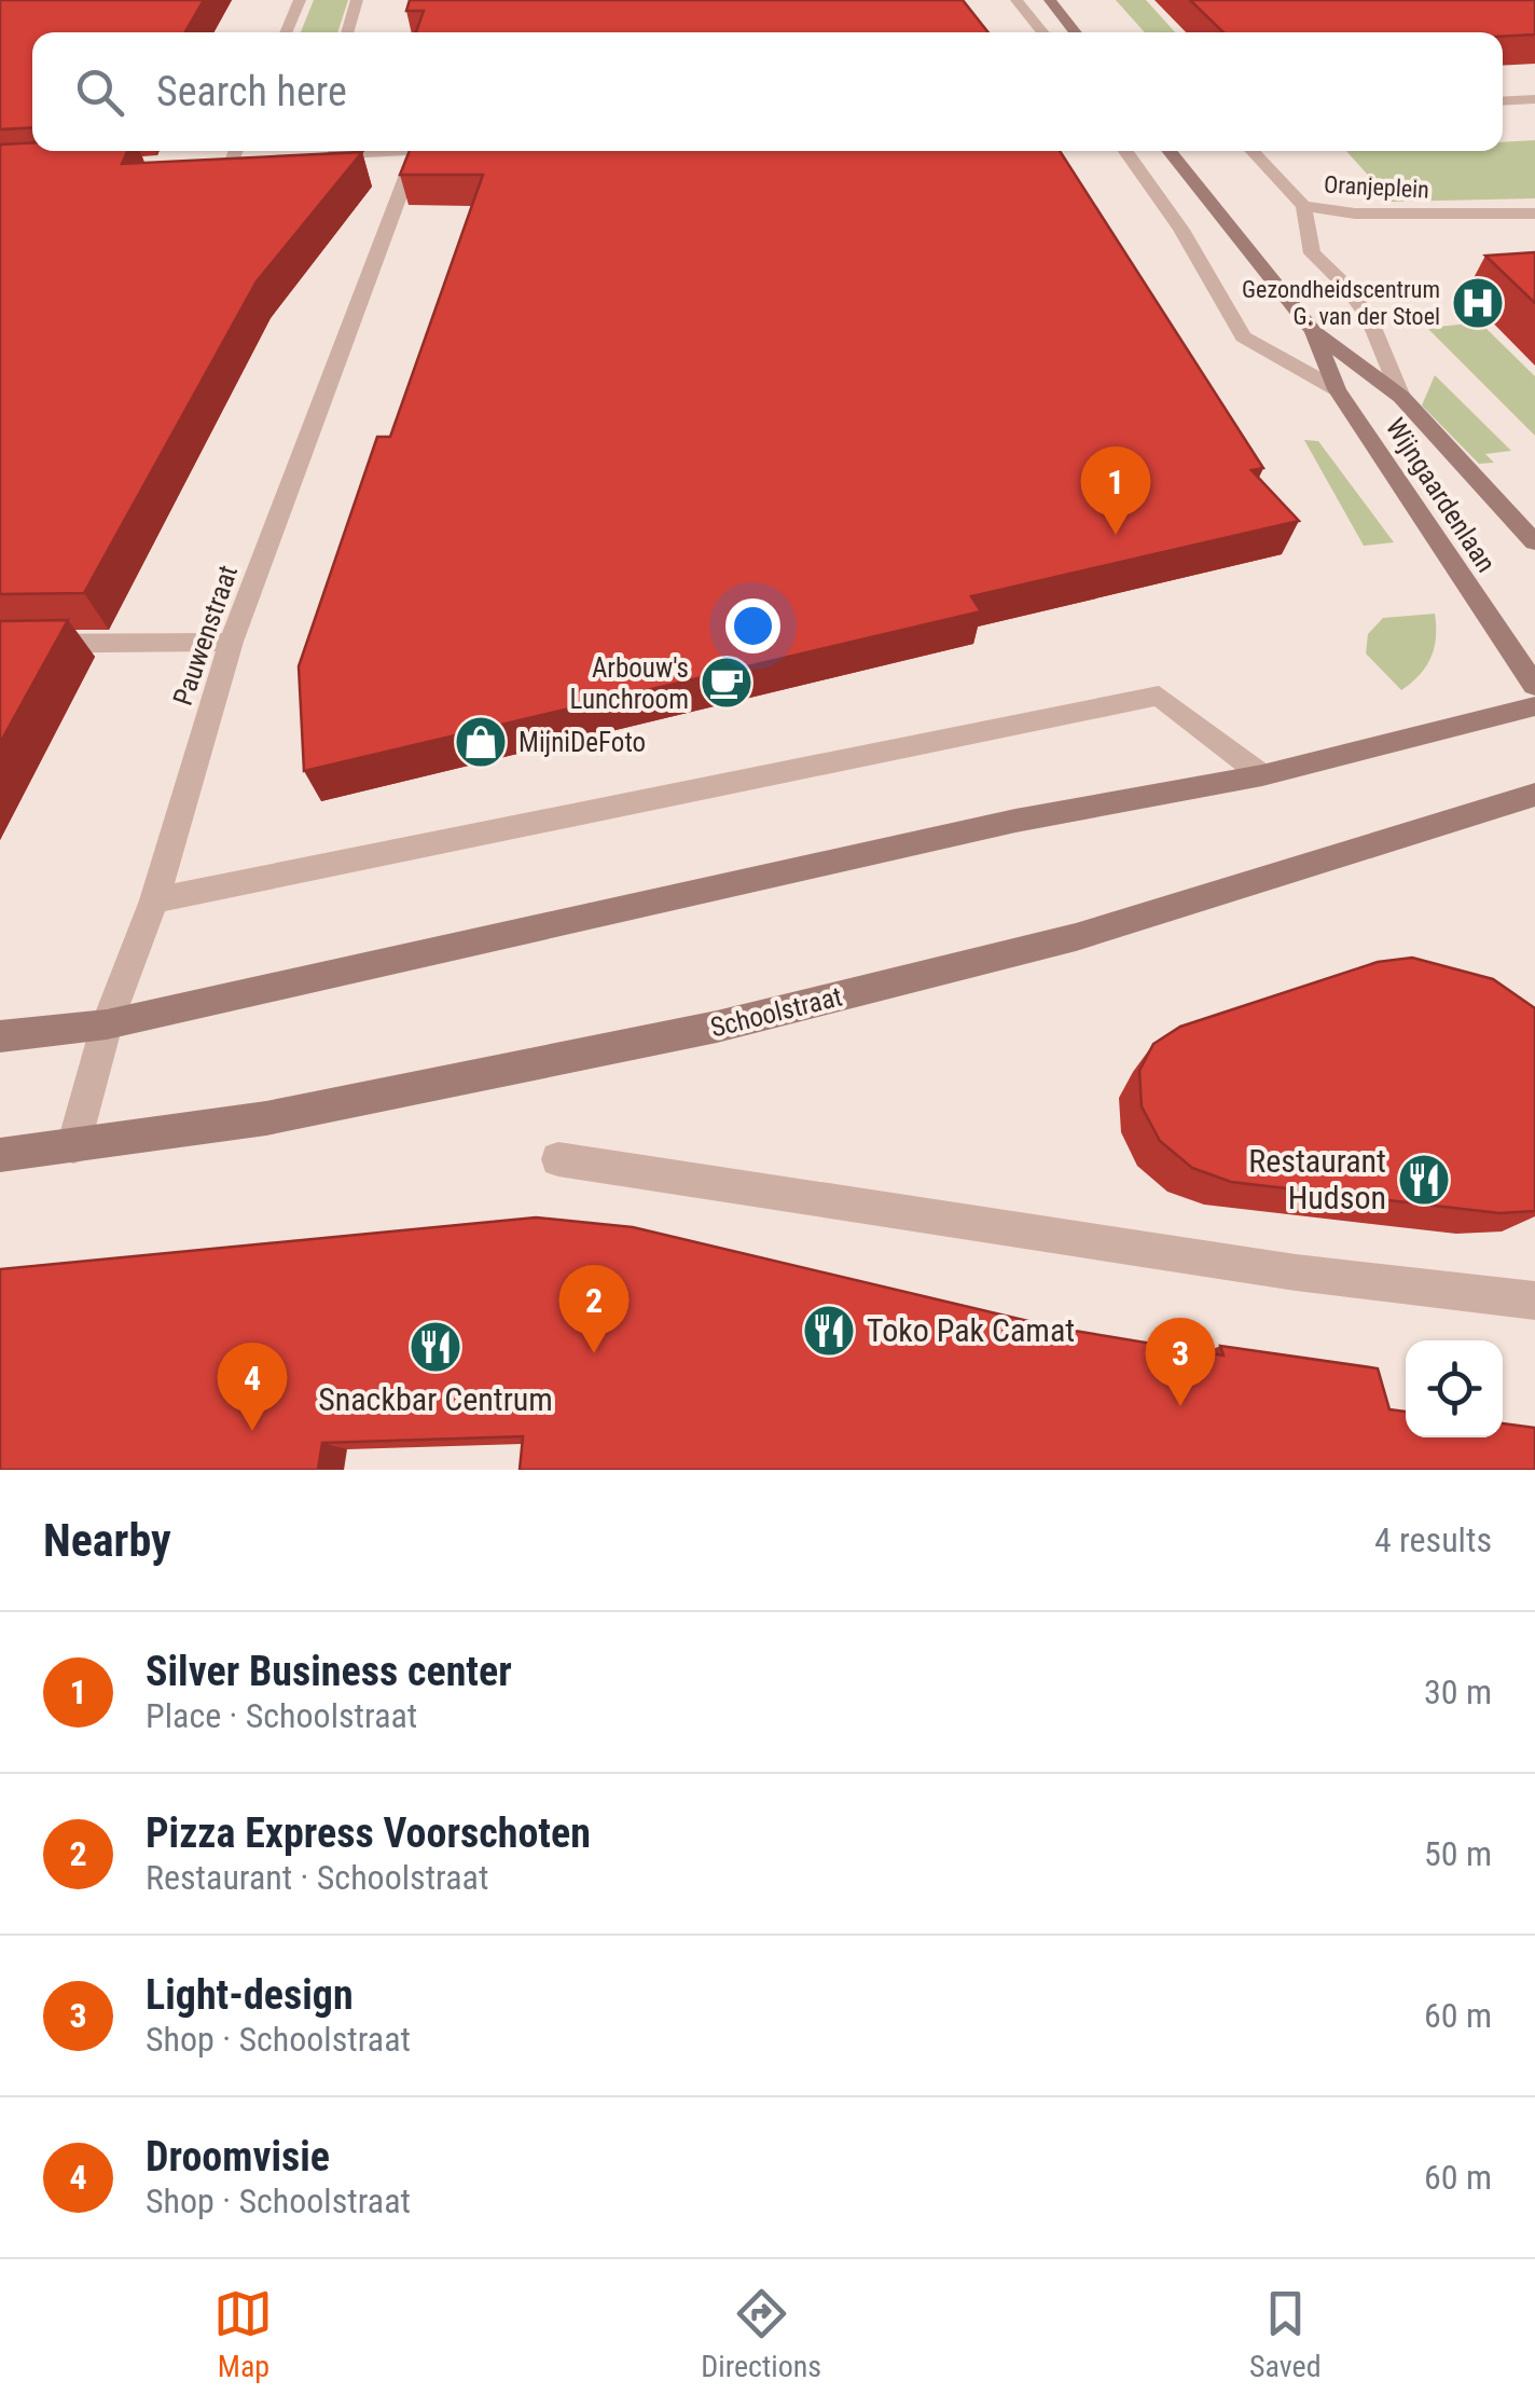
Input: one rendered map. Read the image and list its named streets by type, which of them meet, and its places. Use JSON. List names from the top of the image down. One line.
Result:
{"streets":{"main road":["Wijngaardenlaan","Schoolstraat"],"street":["Oranjeplein","Pauwenstraat"]},"crossings":[["Oranjeplein","Wijngaardenlaan"],["Pauwenstraat","Schoolstraat"]],"places":{"hospital":["Gezondheidscentrum G. van der Stoel"],"cafe":["Arbouw's Lunchroom"],"shop":["MijniDeFoto"],"restaurant":["Restaurant Hudson","Toko Pak Camat","Snackbar Centrum"]},"page":{"search":"Search here","pins":["1","2","3","4"],"heading":["Nearby","4 results"],"list":[{"mark":"1","name":"Silver Business center","note":"Place · Schoolstraat","value":"30 m"},{"mark":"2","name":"Pizza Express Voorschoten","note":"Restaurant · Schoolstraat","value":"50 m"},{"mark":"3","name":"Light-design","note":"Shop · Schoolstraat","value":"60 m"},{"mark":"4","name":"Droomvisie","note":"Shop · Schoolstraat","value":"60 m"}],"nav":["Map","Directions","Saved"]}}
